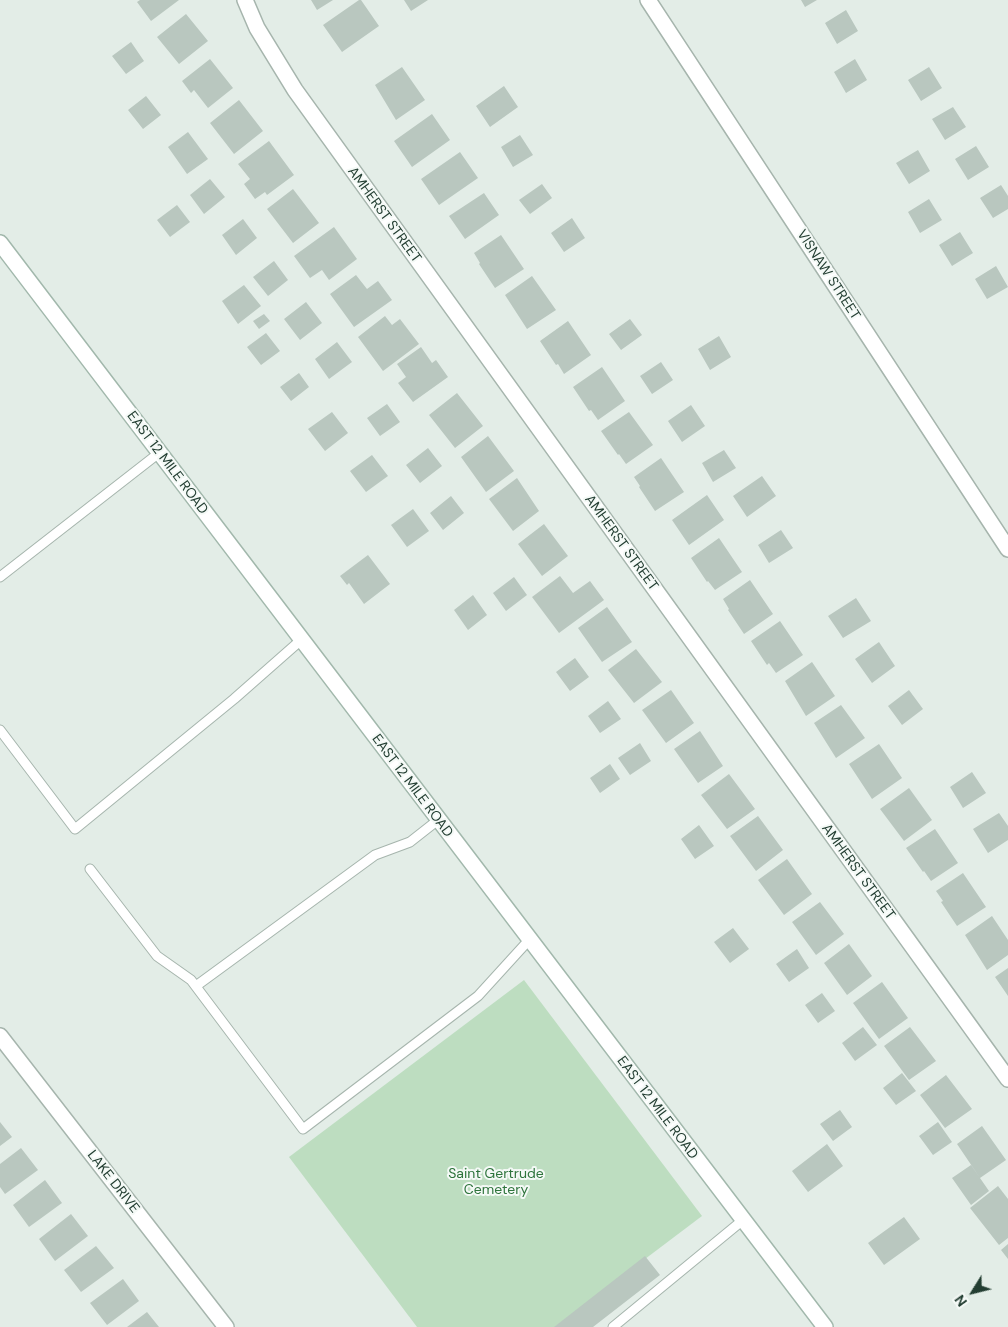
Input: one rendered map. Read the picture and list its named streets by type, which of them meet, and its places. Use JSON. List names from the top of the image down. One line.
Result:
{"streets":{"street":["AMHERST STREET","VISNAW STREET","EAST 12 MILE ROAD","LAKE DRIVE"]},"parks":["Saint Gertrude Cemetery"],"north":"bottom left"}
